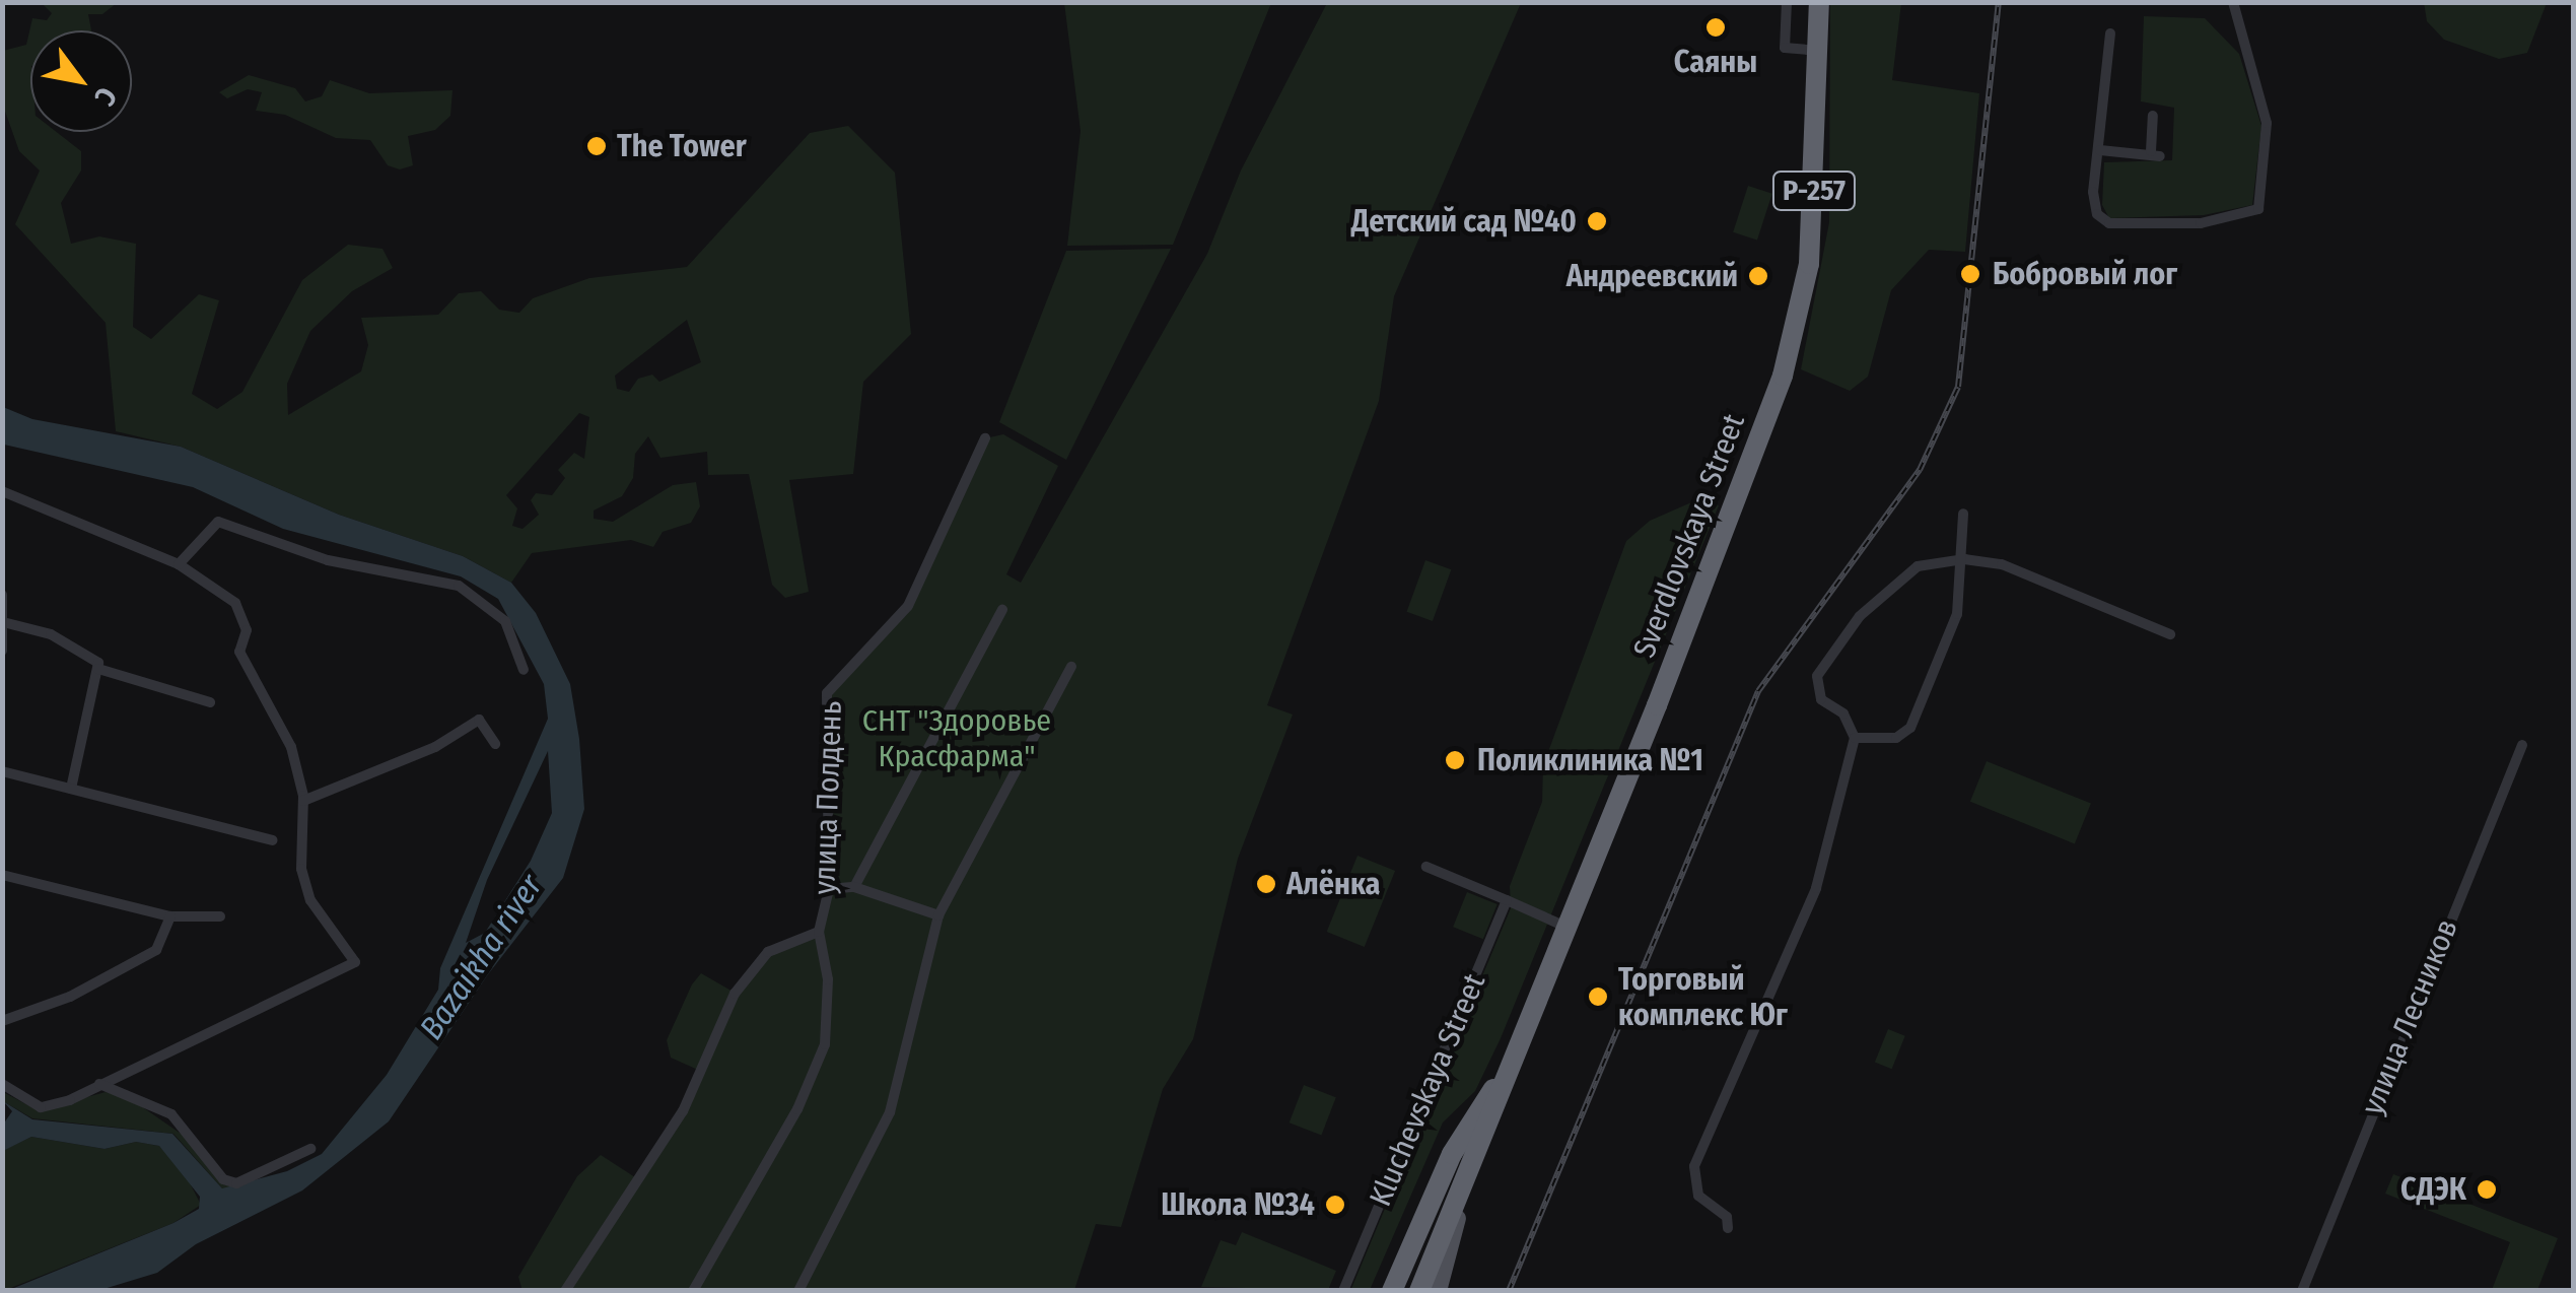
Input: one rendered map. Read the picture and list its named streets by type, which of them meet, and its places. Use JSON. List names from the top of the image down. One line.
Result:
{"streets":{"highway":["Р-257","Sverdlovskaya Street"],"street":["улица Полдень","улица Лесников","Kluchevskaya Street"]},"water":["Bazaikha river"],"parks":["СНТ \"Здоровье Красфарма\""],"places":["Саяны","The Tower","Детский сад №40","Бобровый лог","Андреевский","Поликлиника №1","Алёнка","Торговый комплекс Юг","СДЭК","Школа №34"],"north":"bottom right"}
